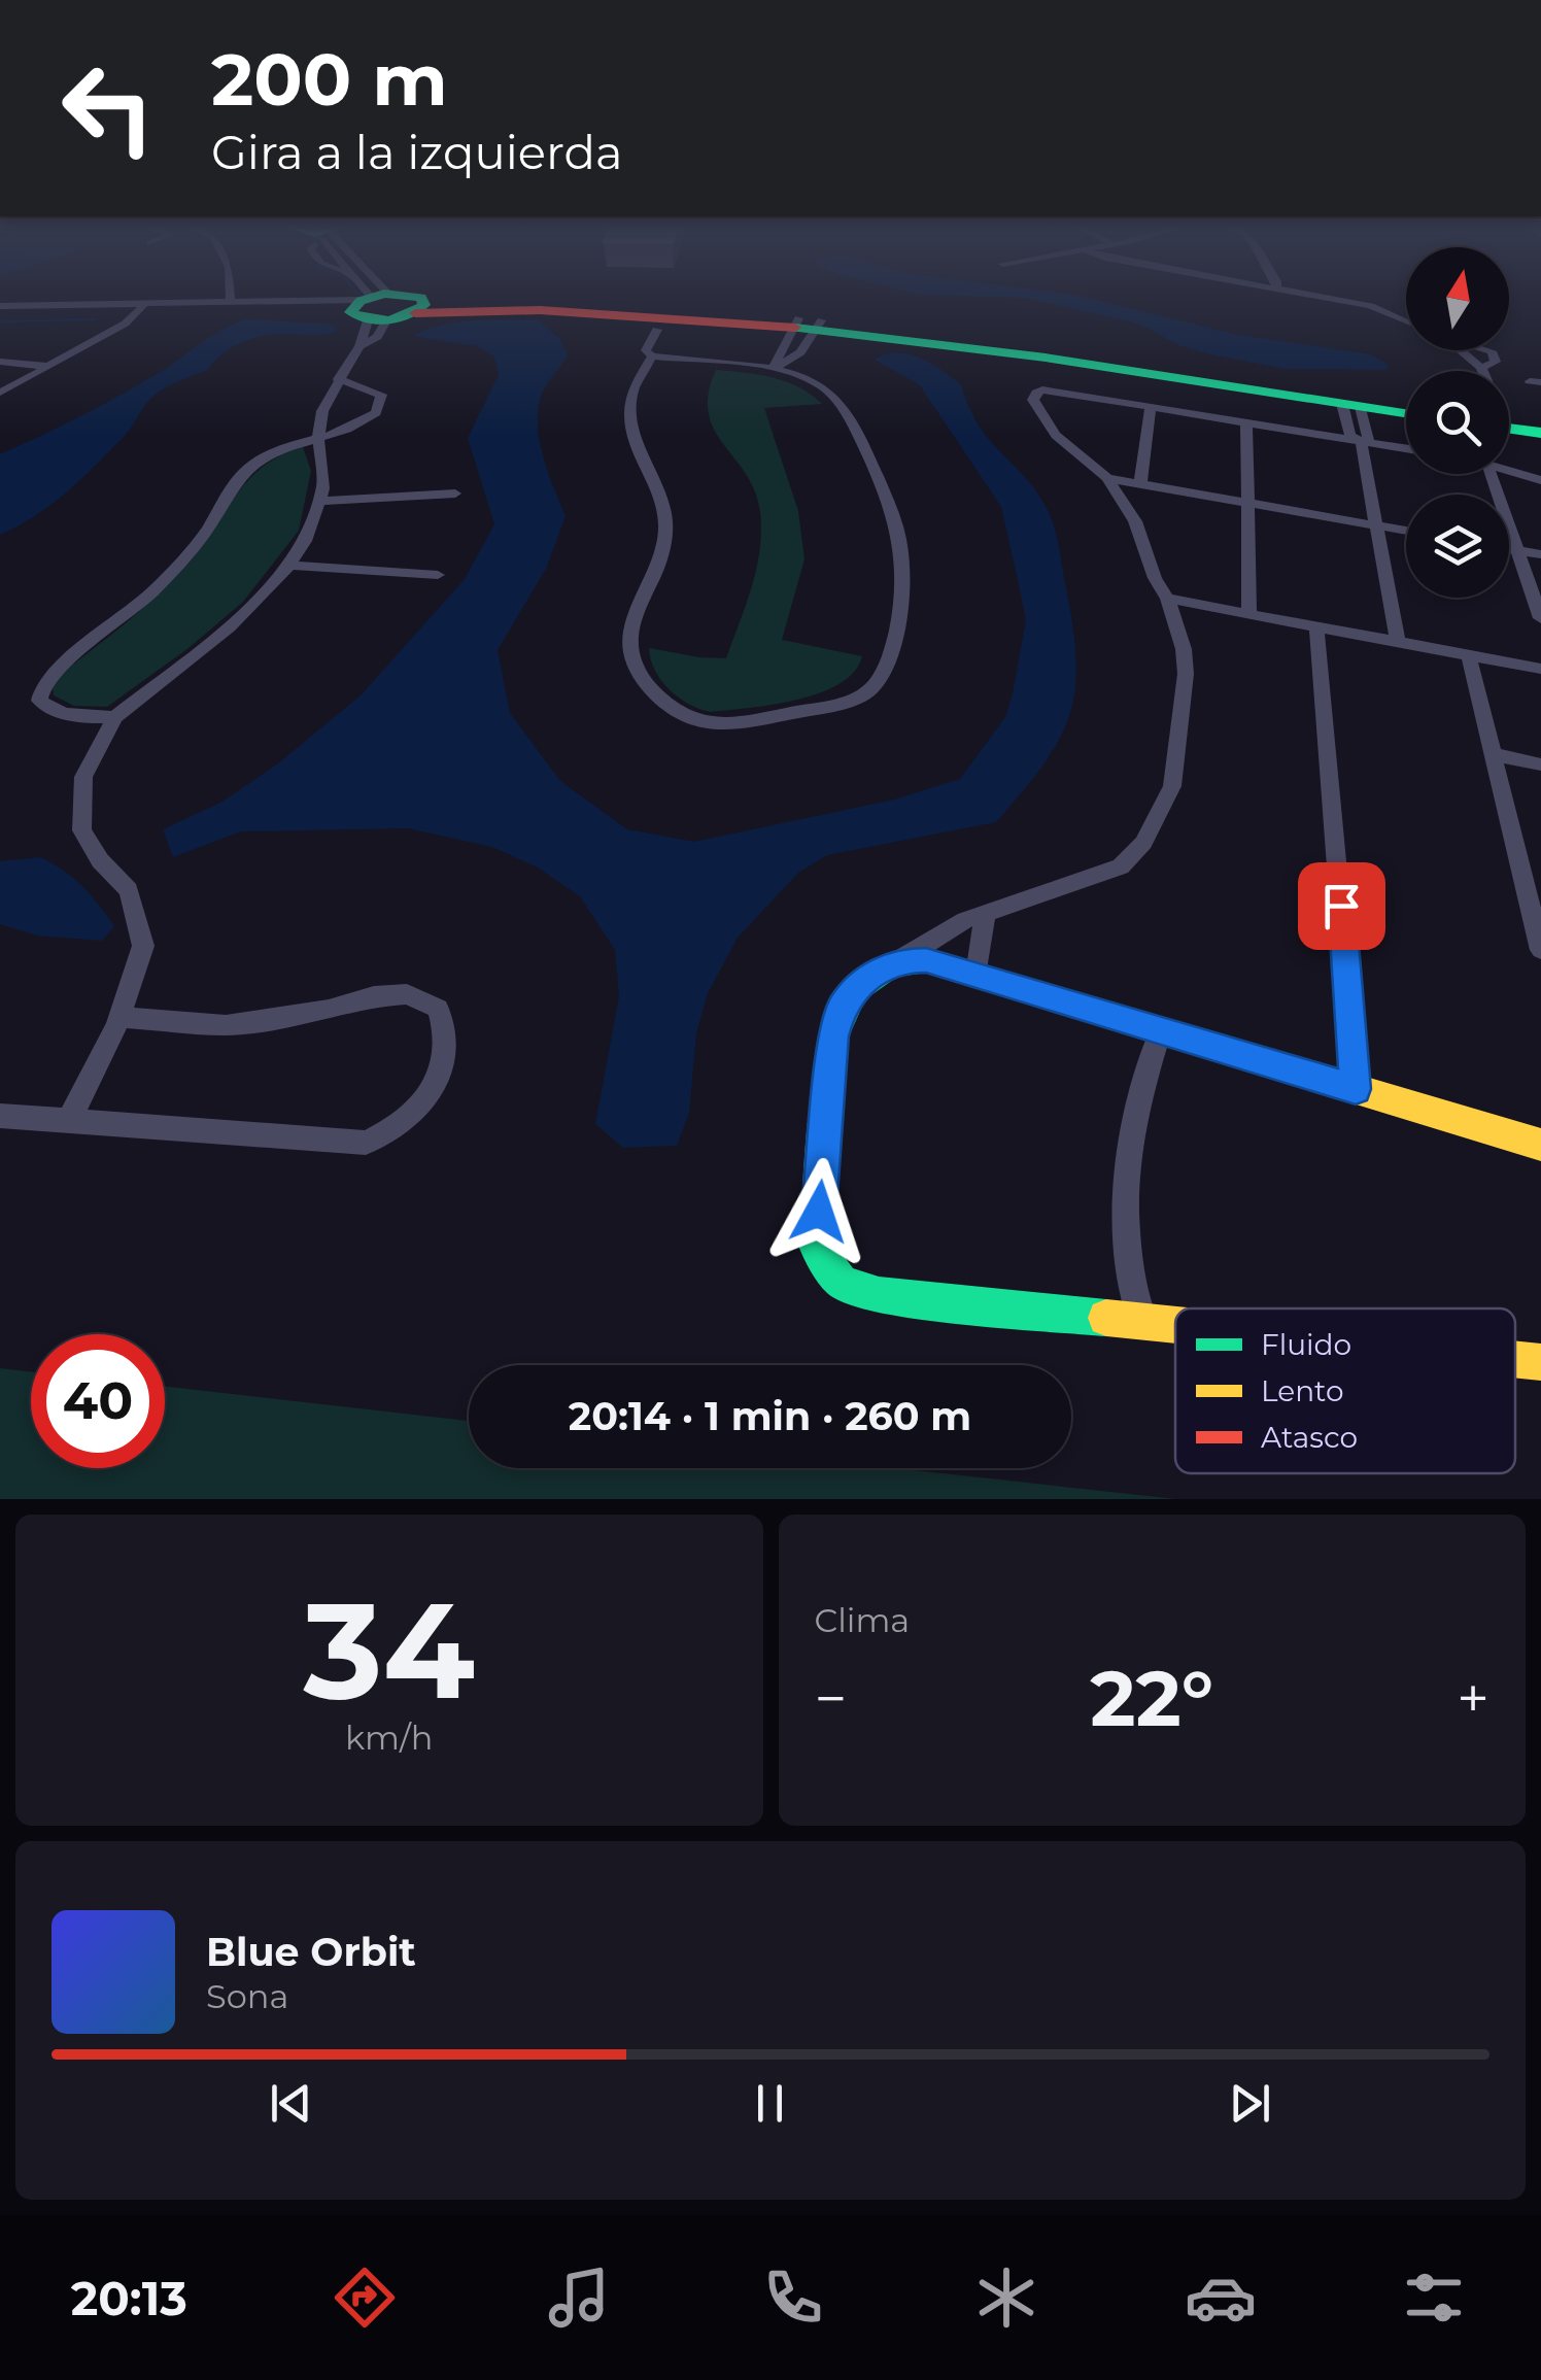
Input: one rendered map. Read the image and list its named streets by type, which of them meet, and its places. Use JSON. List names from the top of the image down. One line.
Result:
{"legend":["Fluido","Lento","Atasco"],"north":"top","page":{"turn":["200 m","Gira a la izquierda"],"limit":"40","trip":"20:14 · 1 min · 260 m","tile":[["34","km/h"],"Clima"],"heat":["−","22°","+"],"song":["Blue Orbit","Sona"],"tabs":"20:13"}}
